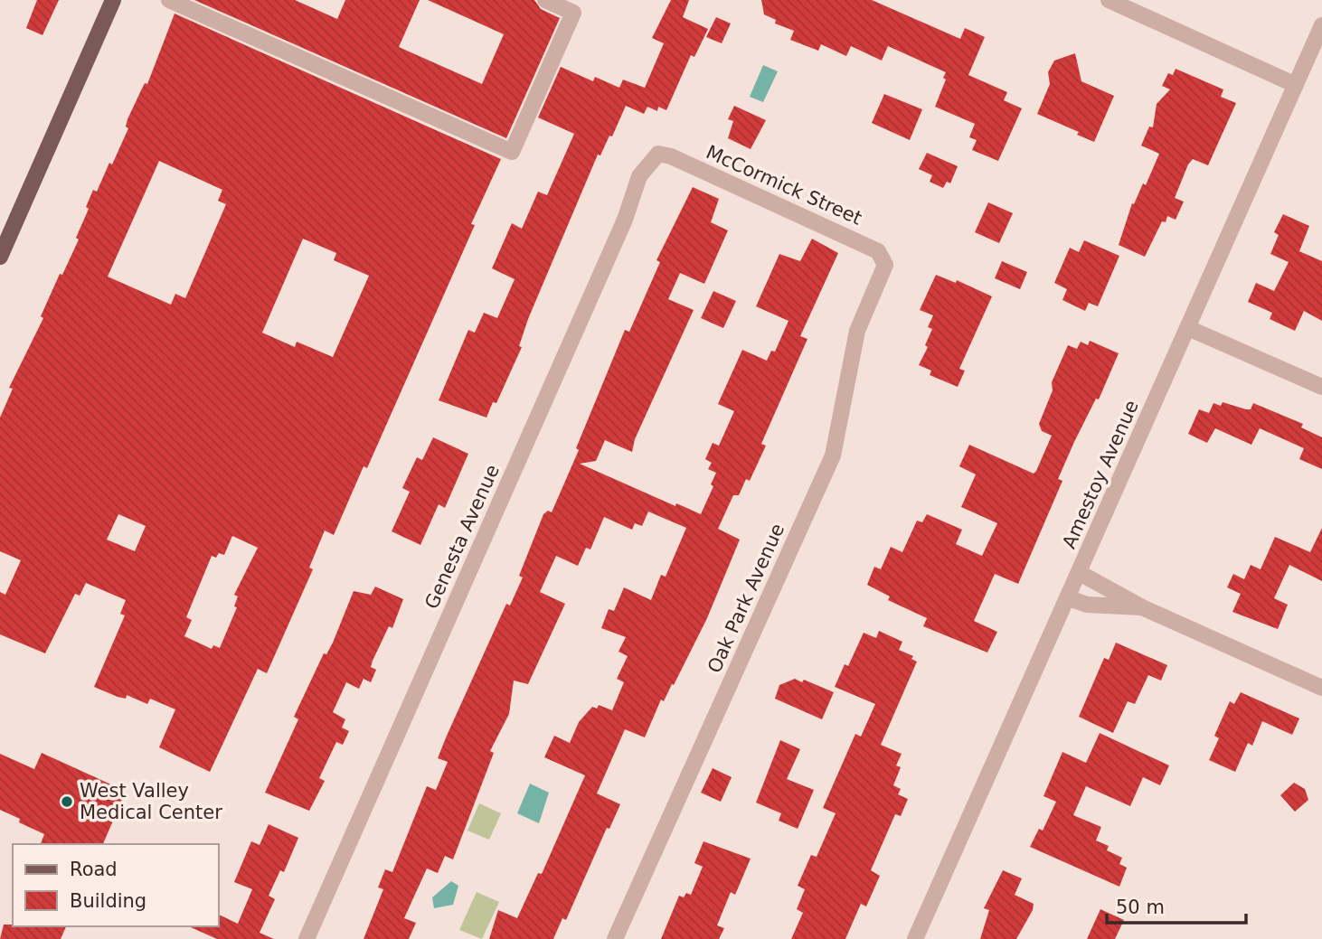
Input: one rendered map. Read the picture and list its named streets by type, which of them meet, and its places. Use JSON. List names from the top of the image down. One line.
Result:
{"streets":{"street":["McCormick Street","Amestoy Avenue","Genesta Avenue","Oak Park Avenue"]},"crossings":[["McCormick Street","Genesta Avenue"],["McCormick Street","Oak Park Avenue"]],"places":["West Valley Medical Center"],"legend":["Road","Building"],"scale_bar":"50 m"}
